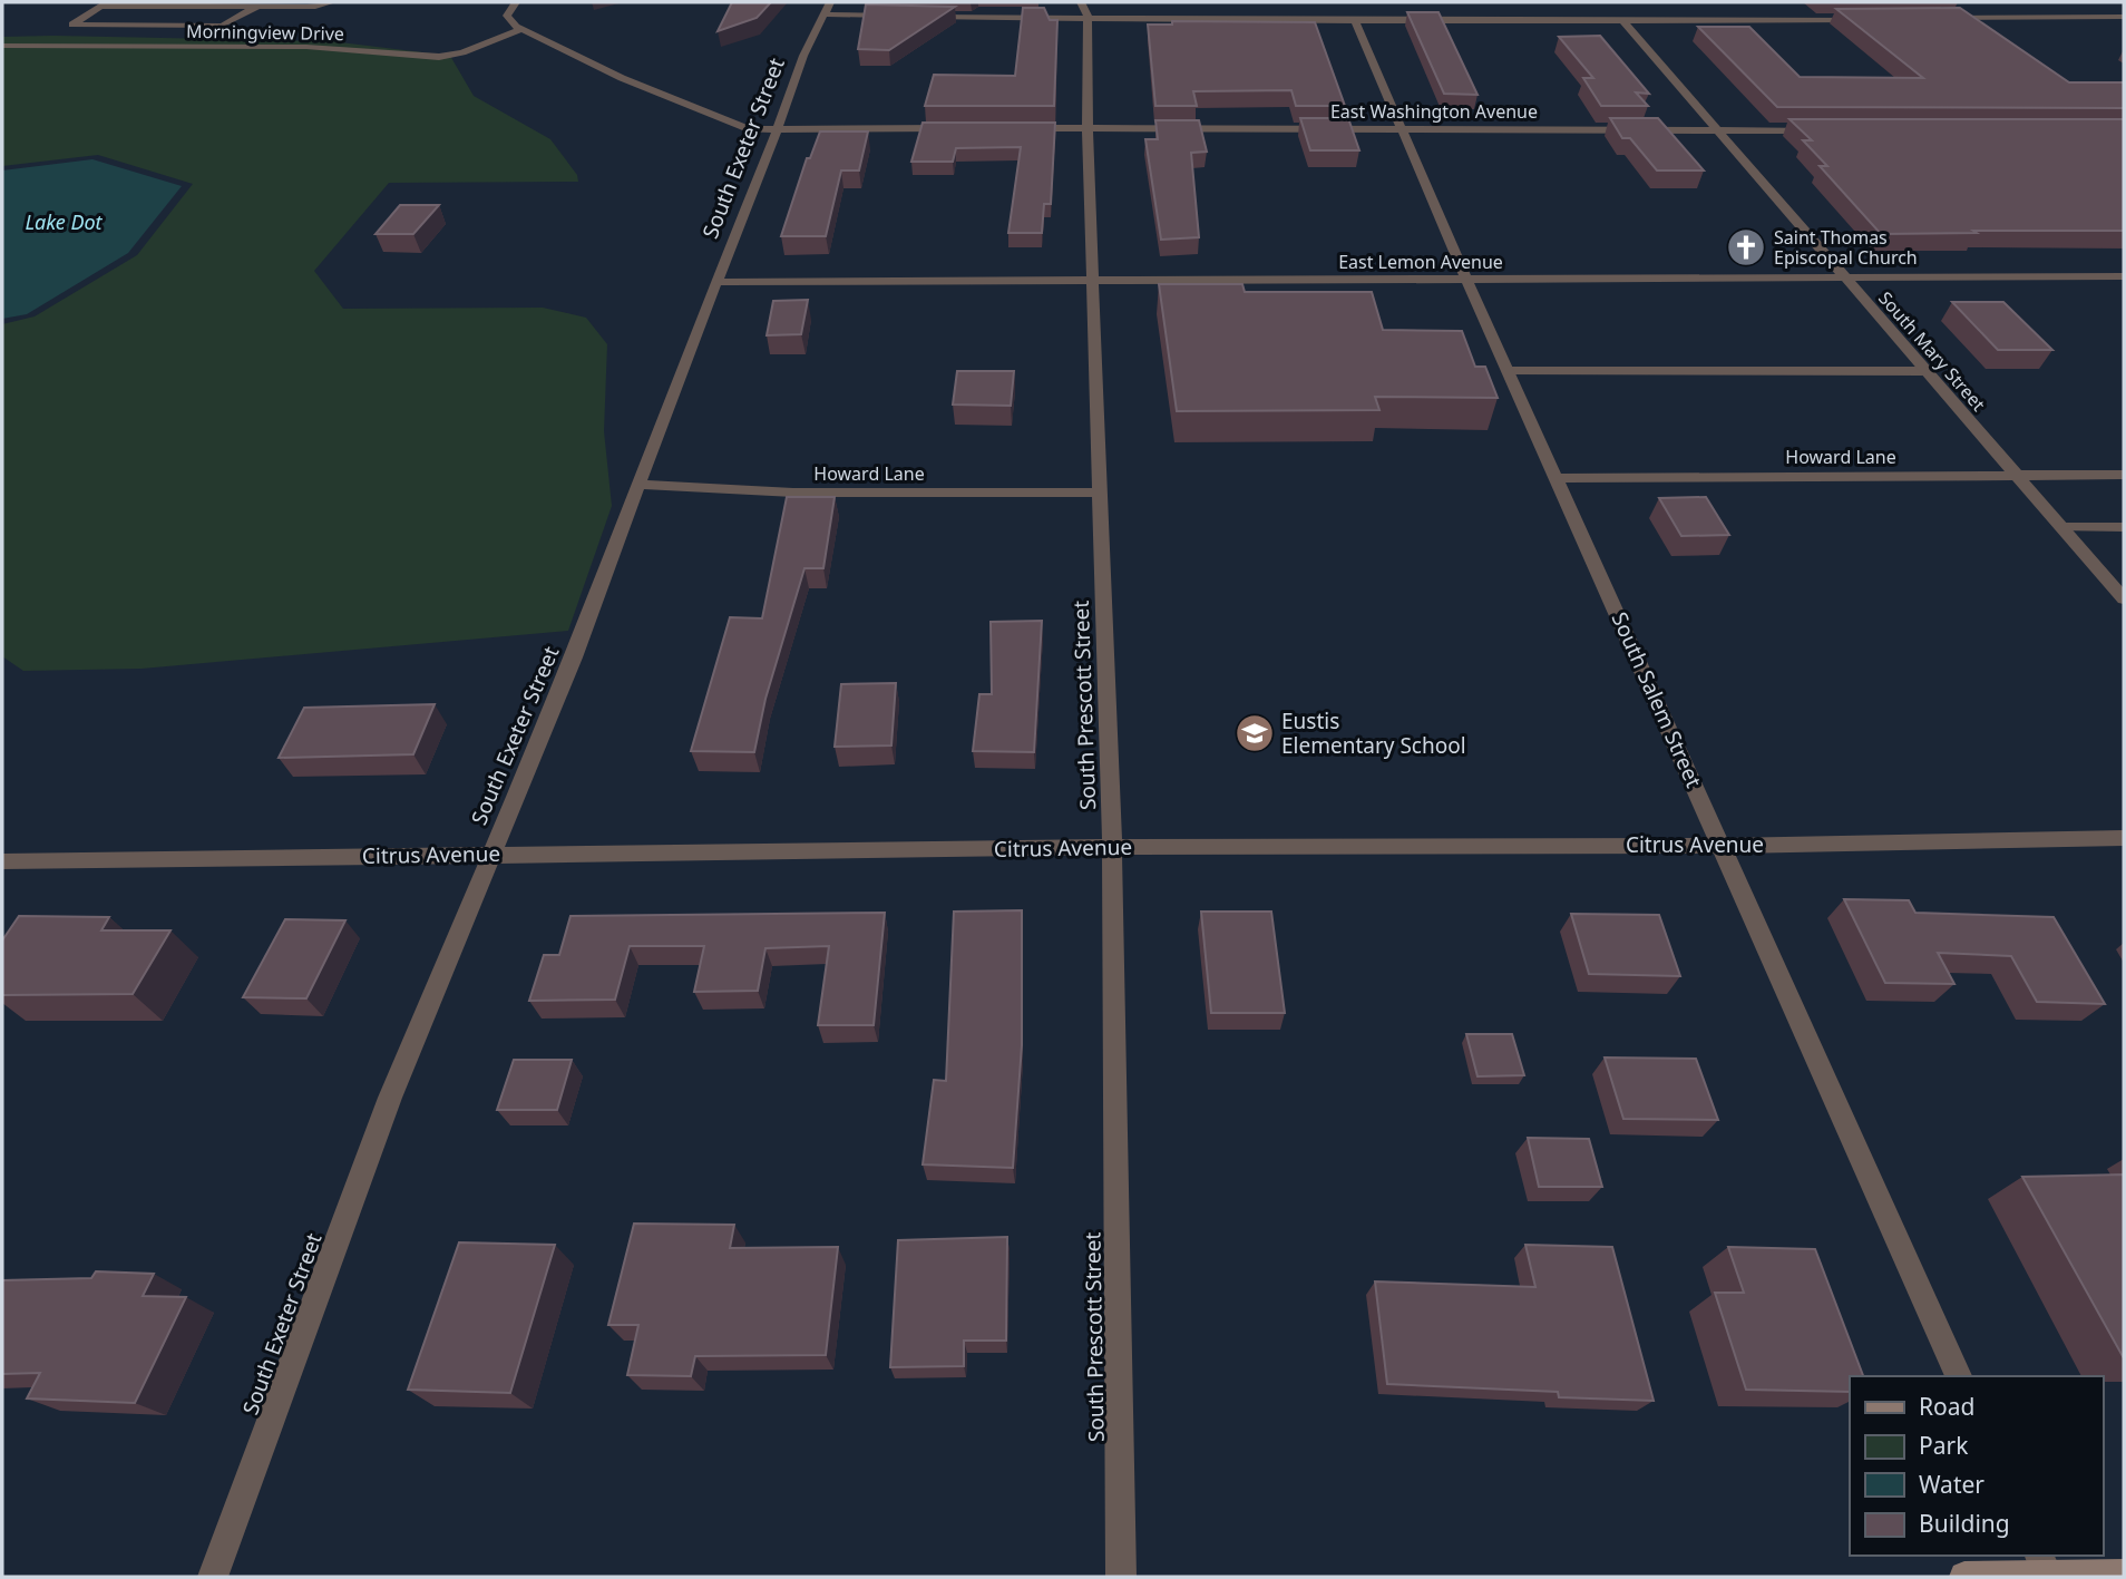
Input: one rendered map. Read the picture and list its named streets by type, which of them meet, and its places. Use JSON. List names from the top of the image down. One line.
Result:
{"streets":{"street":["Morningview Drive","East Washington Avenue","South Exeter Street","East Lemon Avenue","South Mary Street","Howard Lane","South Salem Street","South Prescott Street","Citrus Avenue"]},"crossings":[["East Washington Avenue","South Mary Street"],["East Washington Avenue","South Salem Street"],["East Washington Avenue","South Prescott Street"],["South Exeter Street","East Lemon Avenue"],["South Exeter Street","Howard Lane"],["South Exeter Street","Citrus Avenue"],["East Lemon Avenue","South Mary Street"],["East Lemon Avenue","South Salem Street"],["East Lemon Avenue","South Prescott Street"],["South Mary Street","Howard Lane"],["Howard Lane","South Salem Street"],["Howard Lane","South Prescott Street"],["South Salem Street","Citrus Avenue"],["South Prescott Street","Citrus Avenue"]],"water":["Lake Dot"],"places":{"church":["Saint Thomas Episcopal Church"],"school or university":["Eustis Elementary School"]},"legend":["Road","Park","Water","Building"]}
